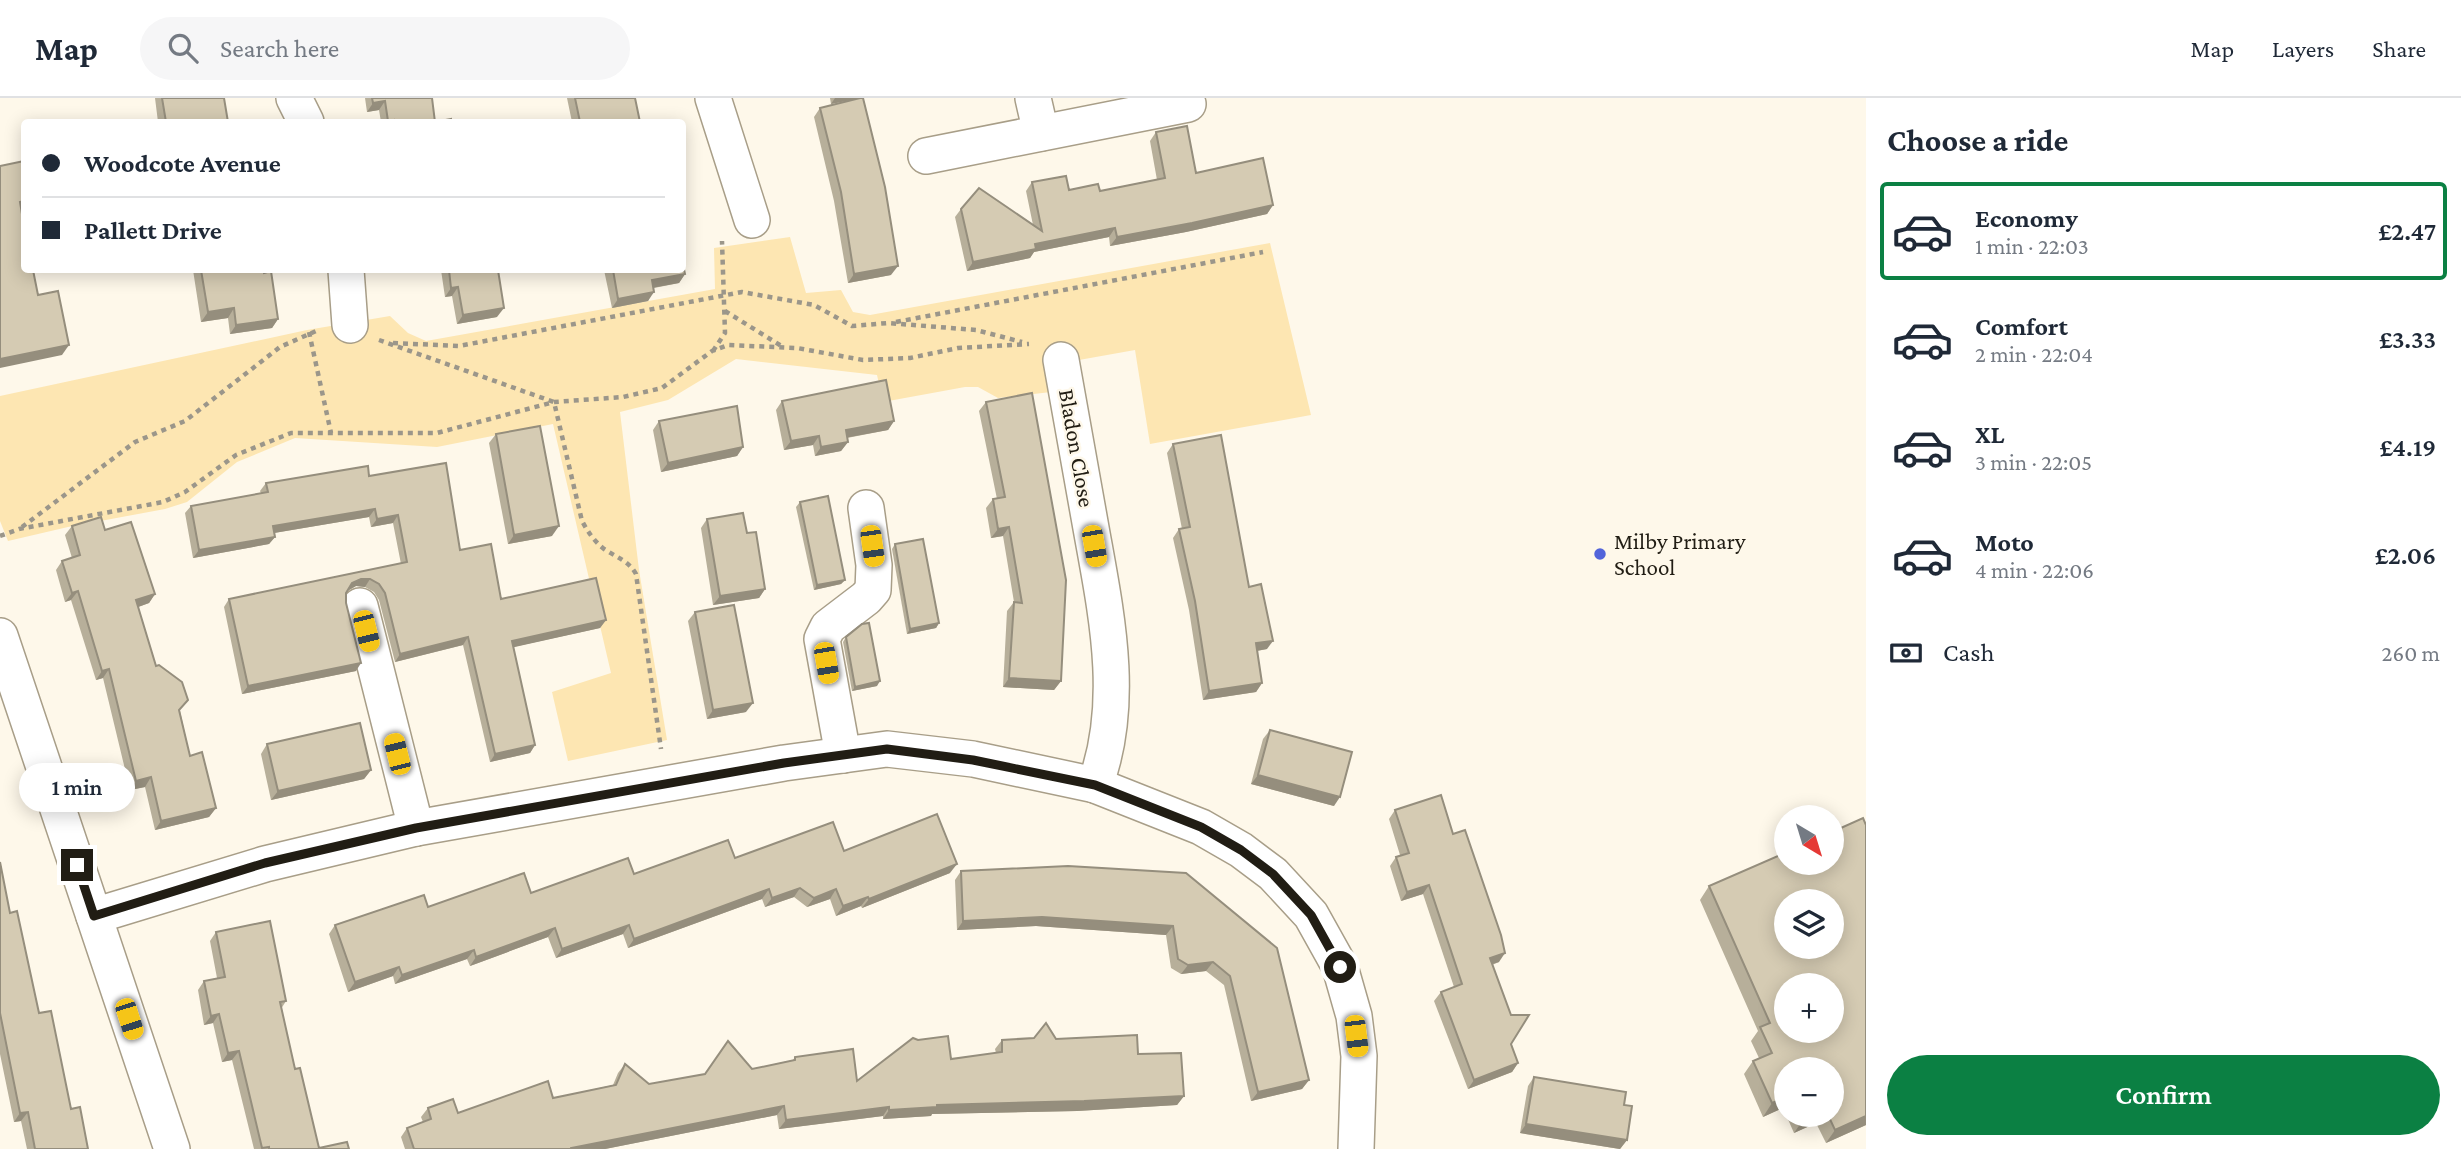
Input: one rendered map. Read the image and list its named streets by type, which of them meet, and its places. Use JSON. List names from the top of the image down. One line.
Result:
{"streets":{"street":["Bladon Close"]},"places":["Milby Primary School"],"north":"bottom right","page":{"header":"Map","search":"Search here","nav":["Map","Layers","Share"],"heading":"Choose a ride","banner":["Woodcote Avenue","Pallett Drive"],"list":[{"name":"Economy","note":"1 min · 22:03","value":"£2.47"},{"name":"Comfort","note":"2 min · 22:04","value":"£3.33"},{"name":"XL","note":"3 min · 22:05","value":"£4.19"},{"name":"Moto","note":"4 min · 22:06","value":"£2.06"}],"pay":["Cash","260 m"],"bubble":"1 min","map_buttons":["+","−"],"buttons":"Confirm"}}
